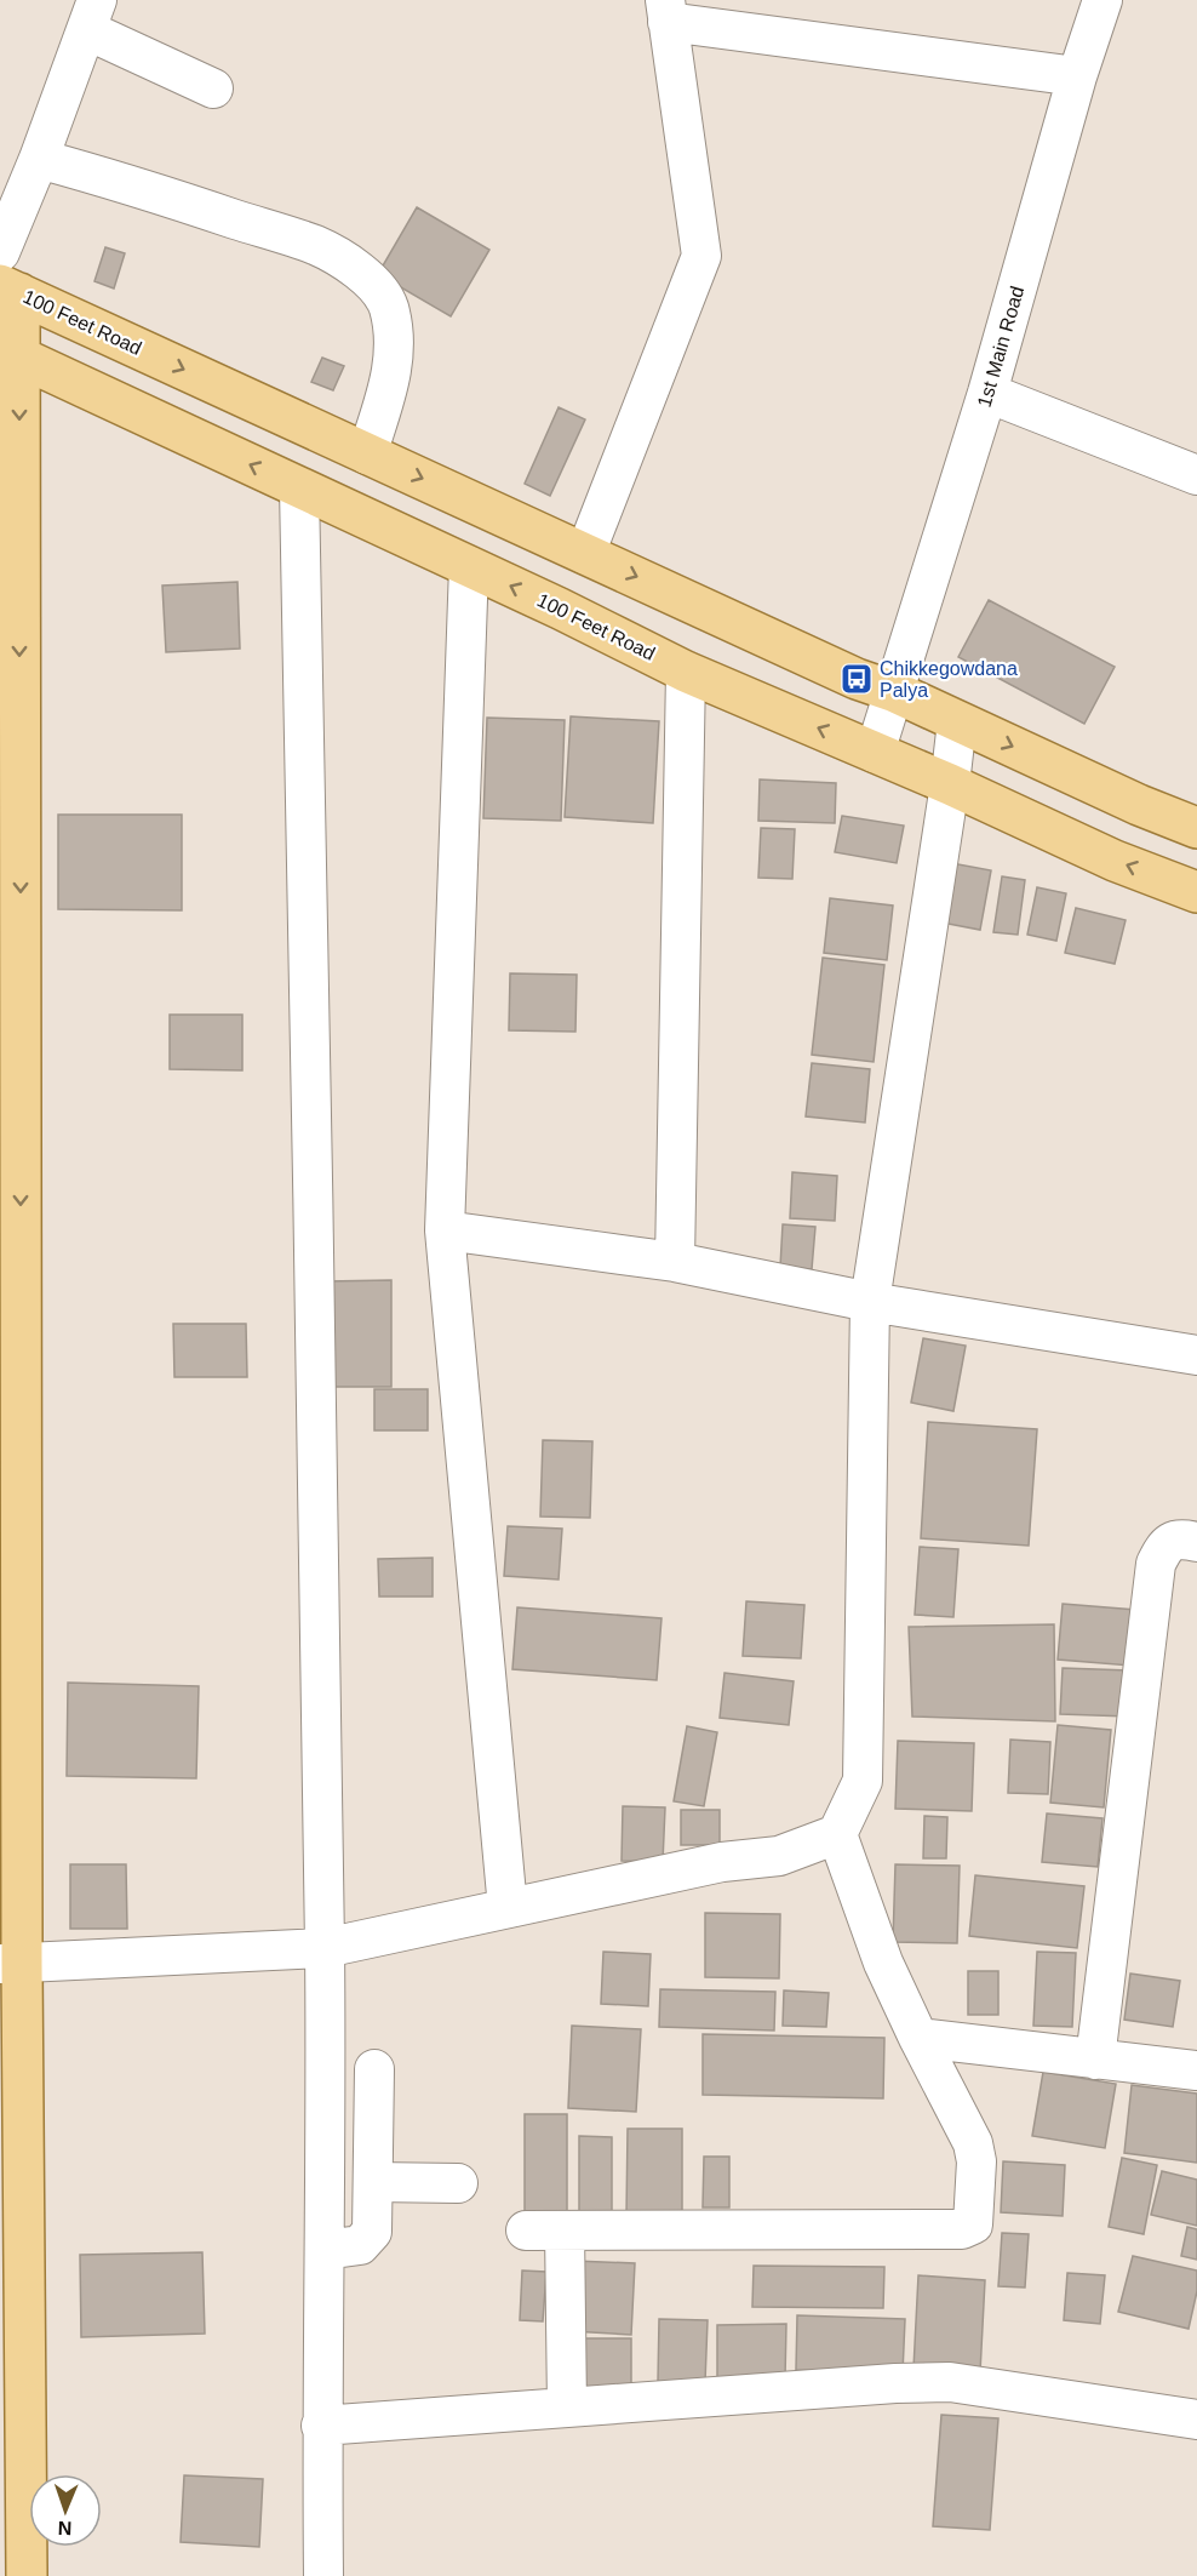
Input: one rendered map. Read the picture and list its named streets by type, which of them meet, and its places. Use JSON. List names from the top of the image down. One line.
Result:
{"streets":{"main road":["100 Feet Road"],"street":["1st Main Road"]},"crossings":[["100 Feet Road","1st Main Road"]],"places":{"bus stop":["Chikkegowdana Palya"]},"north":"bottom"}
